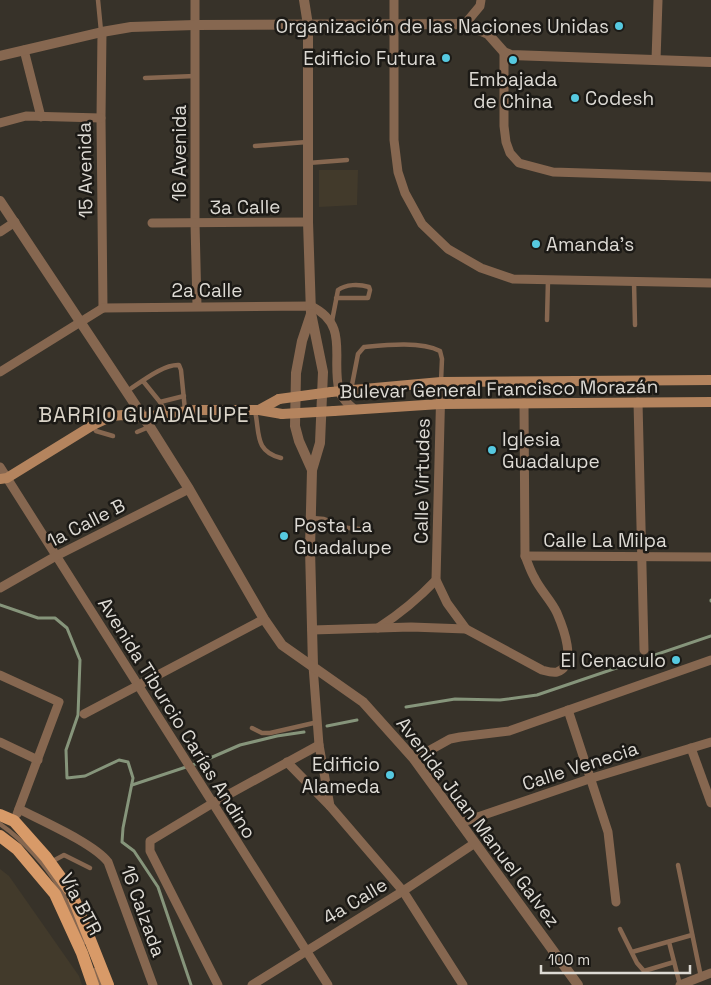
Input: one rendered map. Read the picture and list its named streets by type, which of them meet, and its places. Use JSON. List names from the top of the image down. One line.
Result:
{"streets":{"main road":["Bulevar General Francisco Morazán"],"street":["16 Avenida","15 Avenida","3a Calle","2a Calle","Calle Virtudes","1a Calle B","Calle La Milpa","Avenida Tiburcio Carías Andino","Calle Venecia","Avenida Juan Manuel Galvez","4a Calle","16 Calzada"],"lane":["Vía BTR"]},"crossings":[["16 Avenida","3a Calle"],["16 Avenida","2a Calle"],["15 Avenida","2a Calle"],["Bulevar General Francisco Morazán","Calle Virtudes"],["Bulevar General Francisco Morazán","Avenida Tiburcio Carías Andino"],["Bulevar General Francisco Morazán","Avenida Juan Manuel Galvez"],["Calle Virtudes","Calle La Milpa"],["1a Calle B","Avenida Tiburcio Carías Andino"],["1a Calle B","Avenida Juan Manuel Galvez"],["Avenida Tiburcio Carías Andino","4a Calle"],["Calle Venecia","Avenida Juan Manuel Galvez"],["Avenida Juan Manuel Galvez","4a Calle"]],"districts":["BARRIO GUADALUPE"],"places":["Organización de las Naciones Unidas","Edificio Futura","Embajada de China","Codesh","Amanda's","Iglesia Guadalupe","Posta La Guadalupe","El Cenaculo","Edificio Alameda"],"scale_bar":"100 m"}
